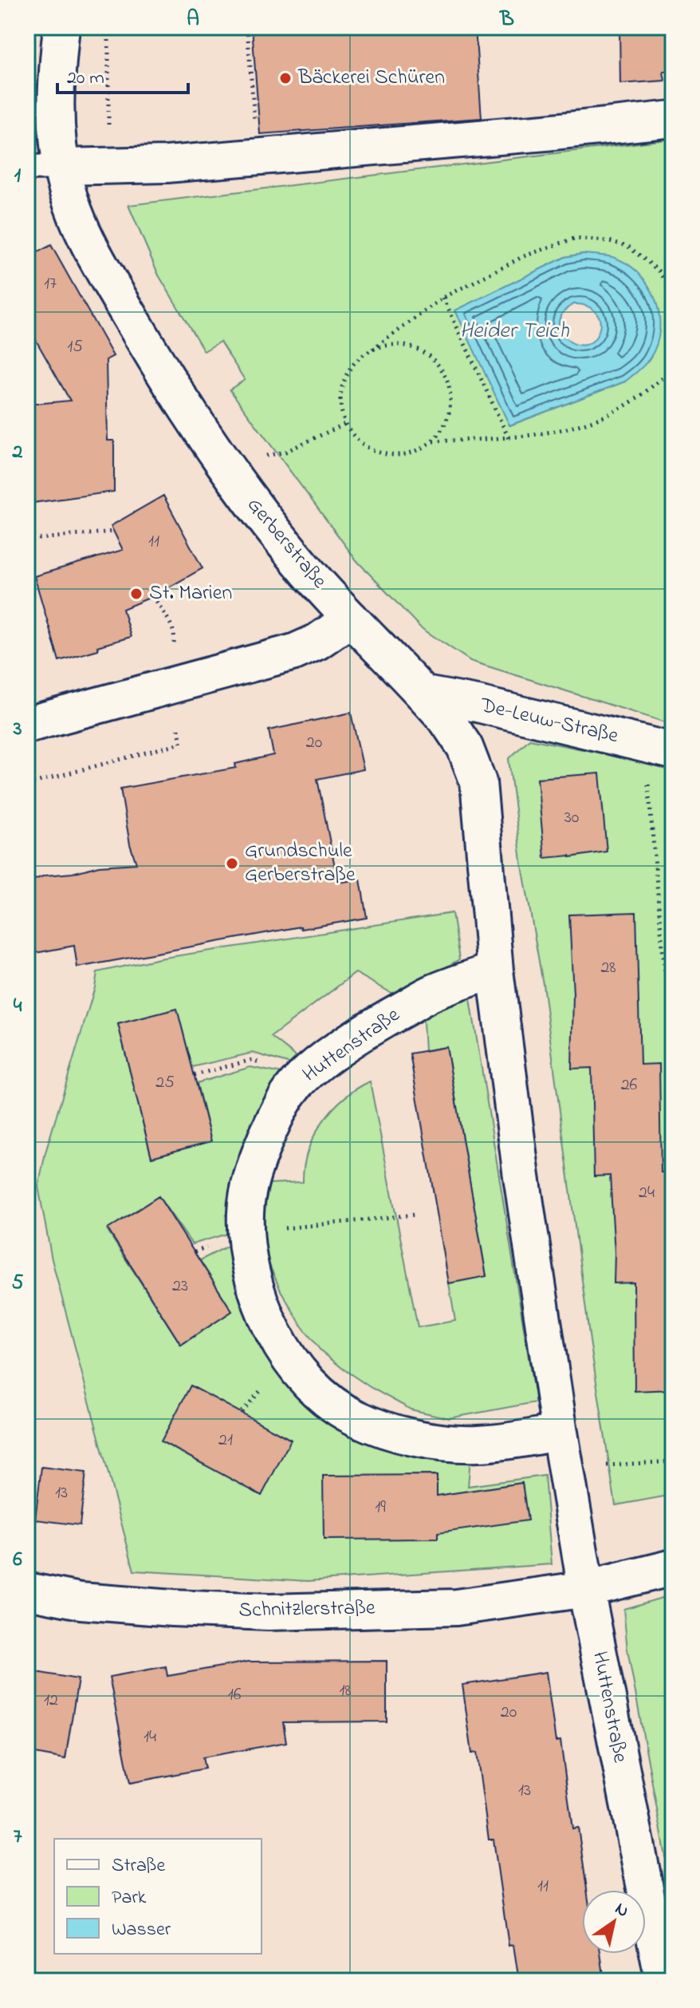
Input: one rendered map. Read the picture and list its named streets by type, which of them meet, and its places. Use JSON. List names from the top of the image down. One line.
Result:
{"streets":{"street":["Gerberstraße","De-Leuw-Straße","Huttenstraße","Schnitzlerstraße"]},"crossings":[["Gerberstraße","Huttenstraße"],["De-Leuw-Straße","Huttenstraße"],["Huttenstraße","Schnitzlerstraße"]],"water":["Heider Teich"],"places":["Bäckerei Schüren","St. Marien","Grundschule Gerberstraße"],"house_numbers":["17","15","11","20","30","28","25","26","24","23","21","13","19","18","16","12","20","14","13","11"],"legend":["Straße","Park","Wasser"],"scale_bar":"20 m","north":"top right","grid":{"columns":["A","B"],"rows":["1","2","3","4","5","6","7"]}}
